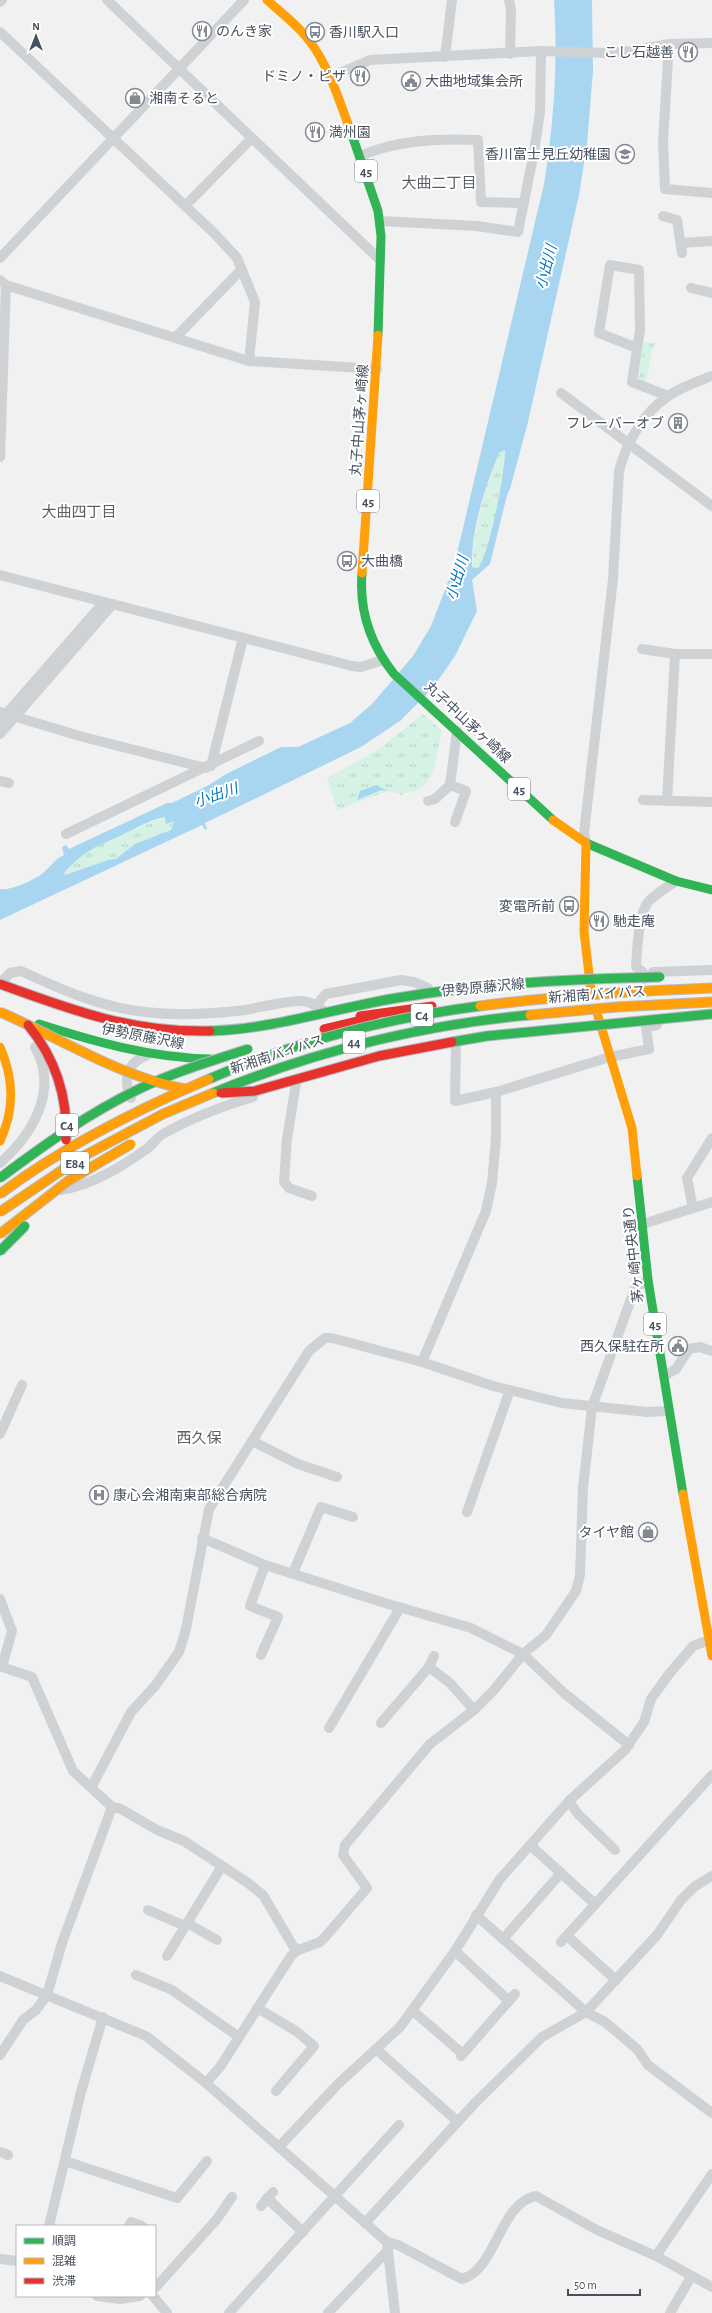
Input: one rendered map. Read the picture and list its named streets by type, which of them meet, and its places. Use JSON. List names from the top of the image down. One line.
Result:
{"streets":{"main road":["45","丸子中山茅ヶ崎線","伊勢原藤沢線","新湘南バイパス","C4","44","E84","茅ヶ崎中央通り"]},"crossings":[["45","丸子中山茅ヶ崎線"],["45","伊勢原藤沢線"],["45","茅ヶ崎中央通り"],["伊勢原藤沢線","新湘南バイパス"],["伊勢原藤沢線","C4"],["伊勢原藤沢線","茅ヶ崎中央通り"]],"districts":["大曲二丁目","大曲四丁目","西久保"],"water":["小出川"],"places":{"restaurant":["のんき家","こし石越善","ドミノ・ピザ","満州園","馳走庵"],"bus stop":["香川駅入口","大曲橋","変電所前"],"public building":["大曲地域集会所","西久保駐在所"],"shop":["湘南そると","タイヤ館"],"school or university":["香川富士見丘幼稚園"],"building":["フレーバーオブ"],"hospital":["康心会湘南東部総合病院"]},"legend":["順調","混雑","渋滞"],"scale_bar":"50 m","north":"top"}
